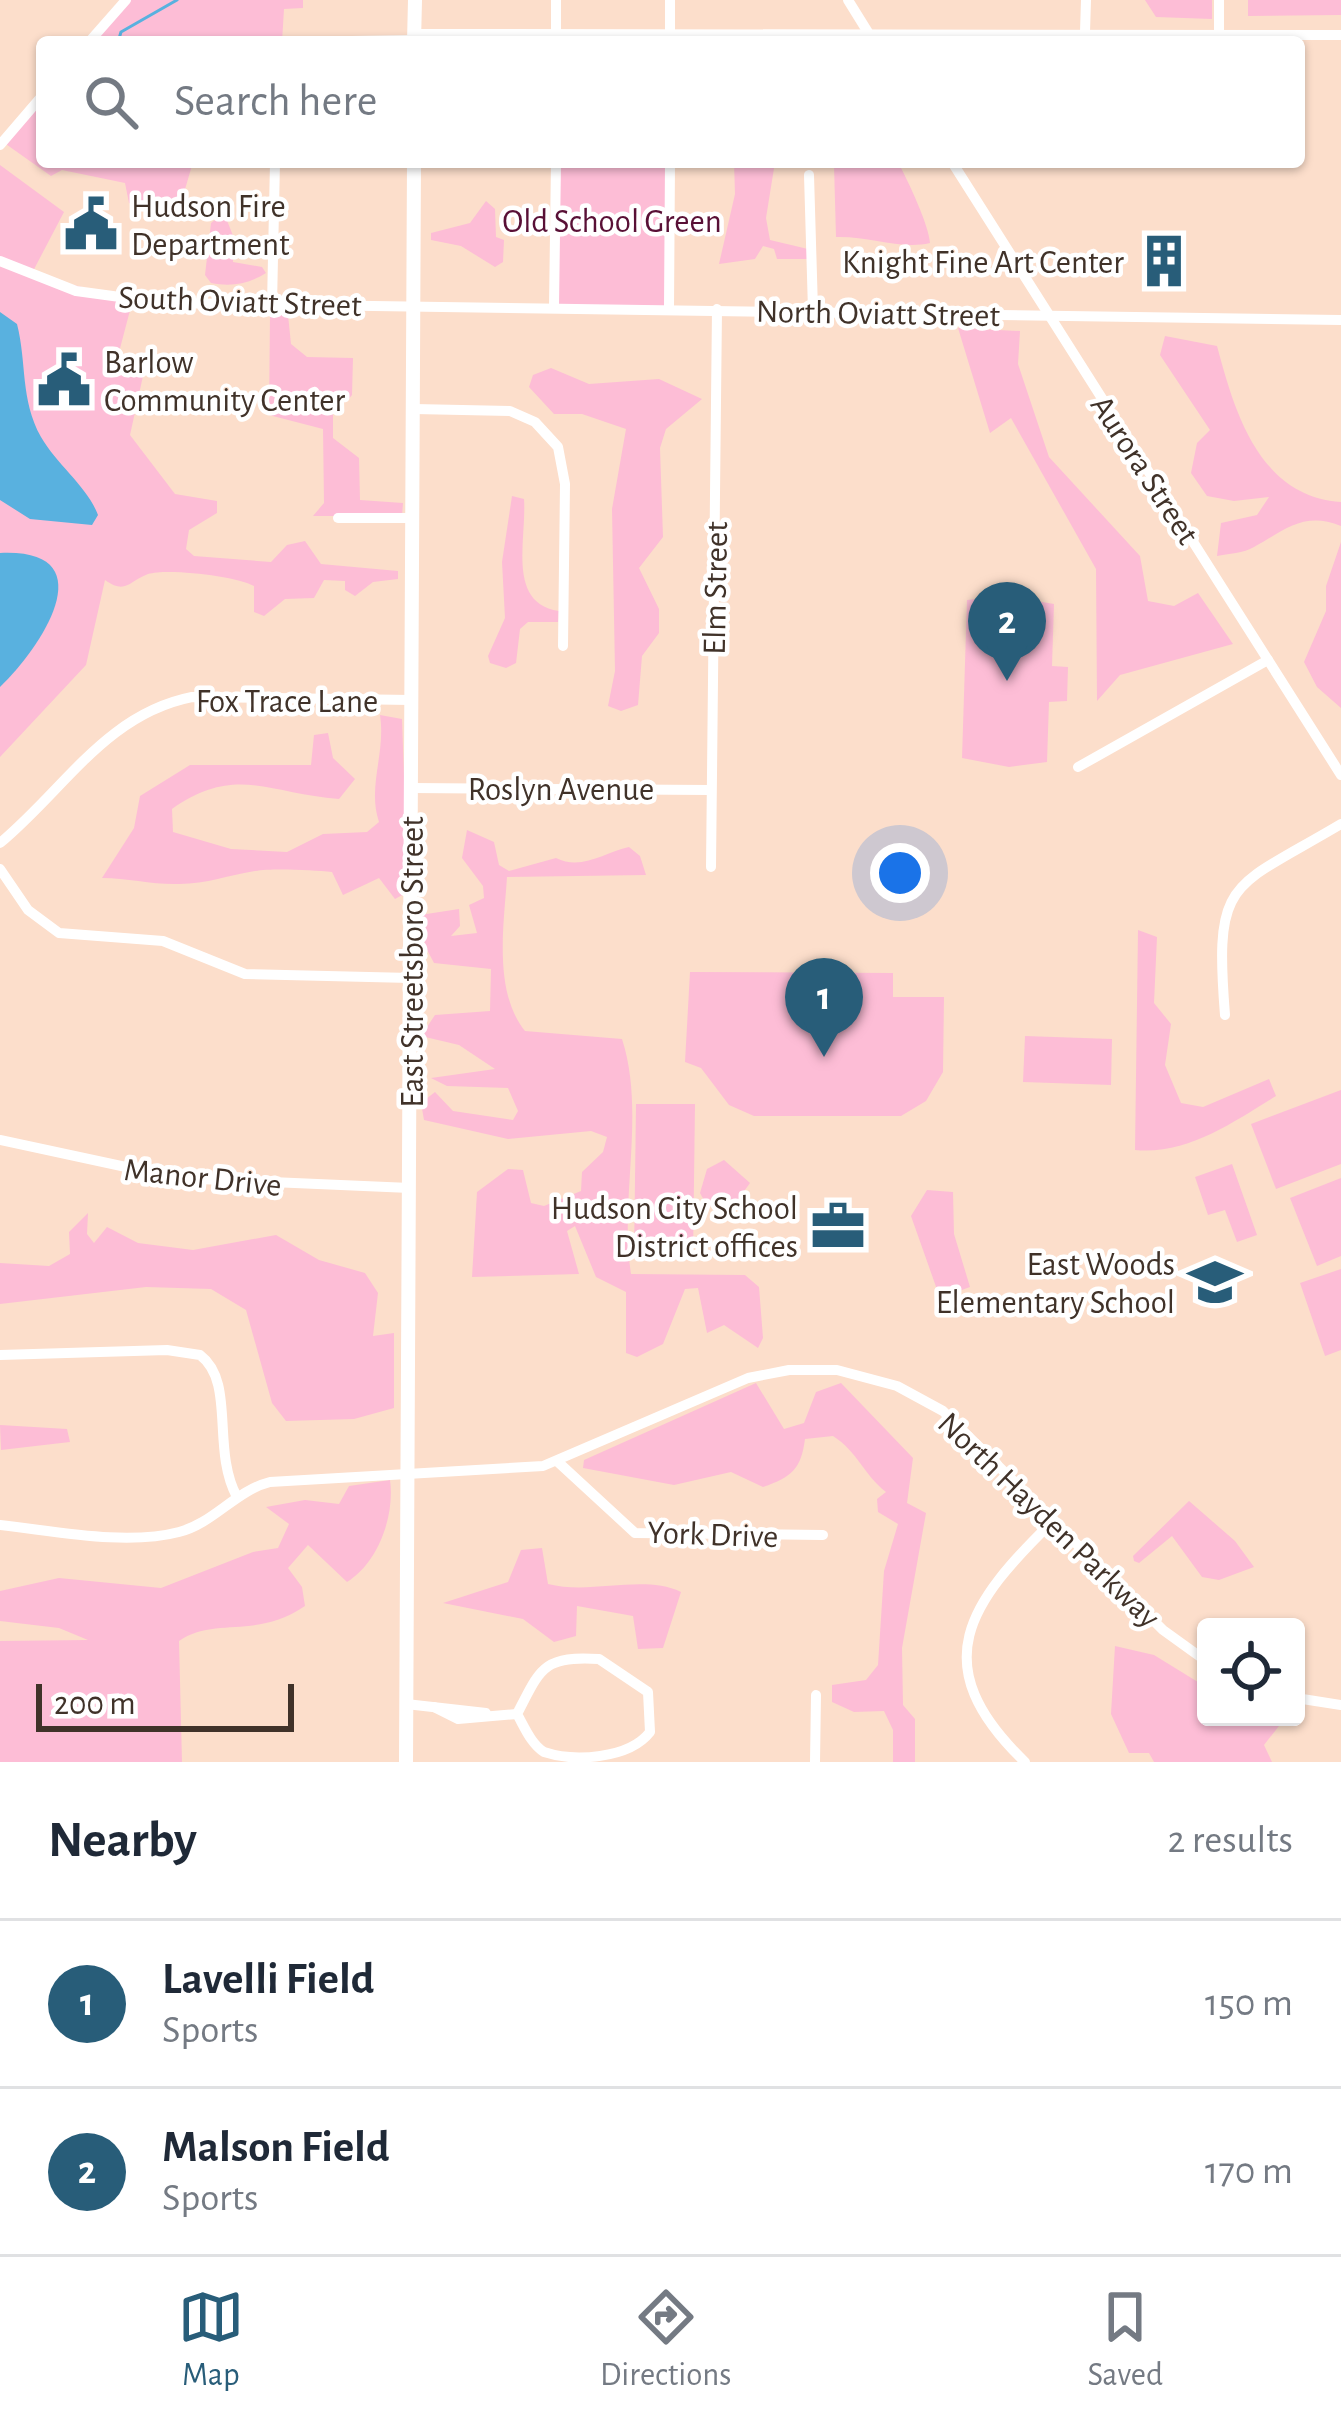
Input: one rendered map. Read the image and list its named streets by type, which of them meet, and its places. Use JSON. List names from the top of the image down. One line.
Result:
{"streets":{"main road":["East Streetsboro Street"],"street":["South Oviatt Street","North Oviatt Street","Aurora Street","Elm Street","Fox Trace Lane","Roslyn Avenue","Manor Drive","North Hayden Parkway","York Drive"]},"crossings":[["South Oviatt Street","North Oviatt Street"],["South Oviatt Street","East Streetsboro Street"],["North Oviatt Street","Aurora Street"],["North Oviatt Street","Elm Street"],["North Oviatt Street","East Streetsboro Street"],["Elm Street","Roslyn Avenue"],["Fox Trace Lane","East Streetsboro Street"],["Roslyn Avenue","East Streetsboro Street"],["East Streetsboro Street","Manor Drive"],["East Streetsboro Street","North Hayden Parkway"],["North Hayden Parkway","York Drive"]],"parks":["Old School Green"],"places":{"public building":["Hudson Fire Department","Barlow Community Center"],"building":["Knight Fine Art Center"],"office":["Hudson City School District offices"],"school or university":["East Woods Elementary School"]},"scale_bar":"200 m","page":{"search":"Search here","pins":["2","1"],"scale":"200 m","heading":["Nearby","2 results"],"list":[{"mark":"1","name":"Lavelli Field","note":"Sports","value":"150 m"},{"mark":"2","name":"Malson Field","note":"Sports","value":"170 m"}],"nav":["Map","Directions","Saved"]}}
